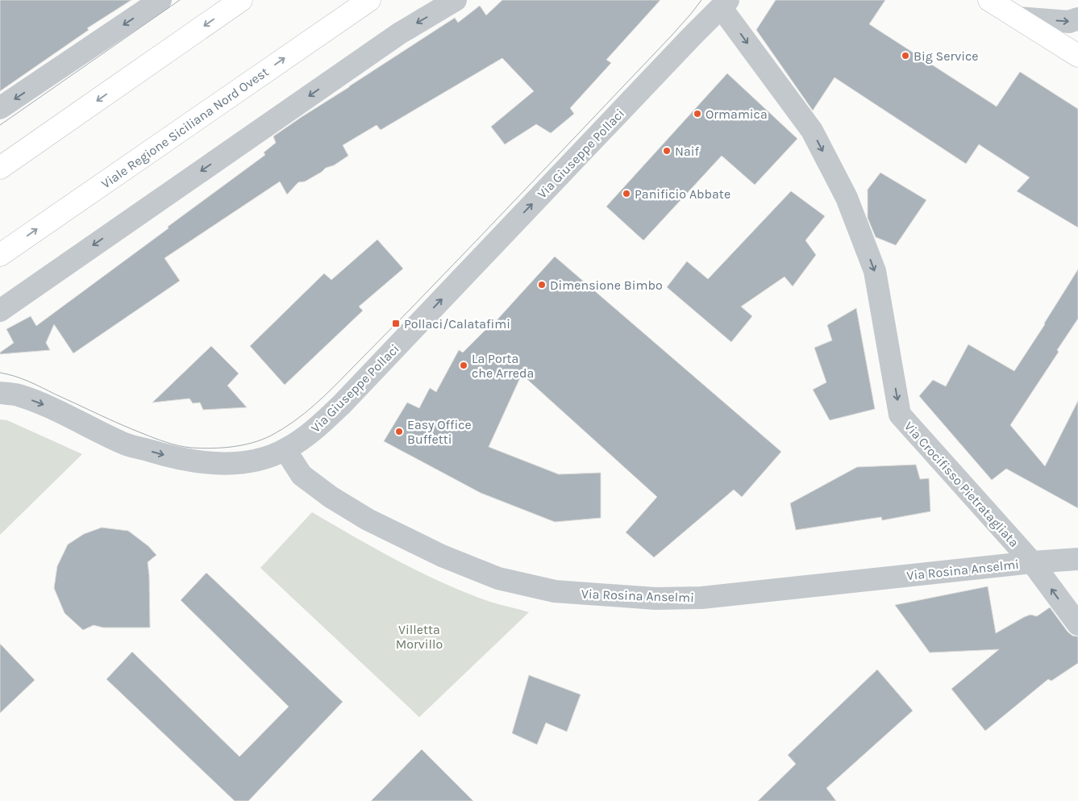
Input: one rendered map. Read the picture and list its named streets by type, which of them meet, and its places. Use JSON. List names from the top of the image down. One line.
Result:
{"streets":{"main road":["Viale Regione Siciliana Nord Ovest"],"street":["Via Giuseppe Pollaci","Via Crocifisso Pietratagliata","Via Rosina Anselmi"]},"crossings":[["Via Giuseppe Pollaci","Via Crocifisso Pietratagliata"],["Via Giuseppe Pollaci","Via Rosina Anselmi"],["Via Crocifisso Pietratagliata","Via Rosina Anselmi"]],"one_way":["Via Giuseppe Pollaci"],"parks":["Villetta Morvillo"],"places":{"other":["Big Service","Ormamica","Naif","Panificio Abbate","Dimensione Bimbo","La Porta che Arreda","Easy Office Buffetti"],"transit":["Pollaci/Calatafimi"]}}
